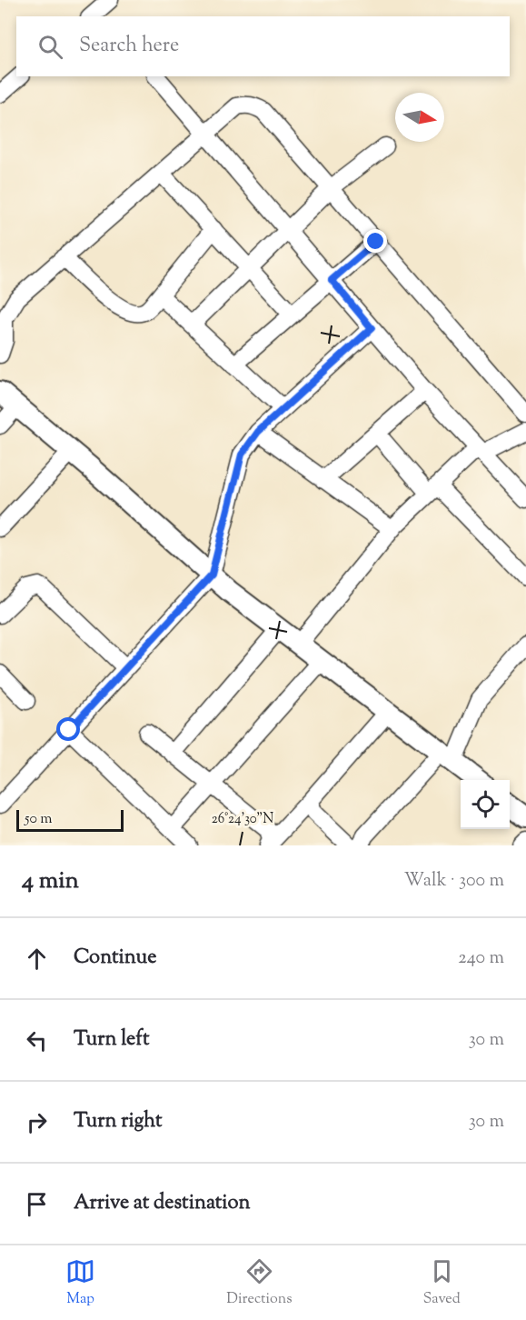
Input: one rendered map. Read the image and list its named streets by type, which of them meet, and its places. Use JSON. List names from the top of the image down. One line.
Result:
{"scale_bar":"50 m","north":"right","page":{"search":"Search here","scale":"50 m","heading":["4 min","Walk · 300 m"],"list":[["Continue","240 m"],["Turn left","30 m"],["Turn right","30 m"],"Arrive at destination"],"nav":["Map","Directions","Saved"]},"coordinates":["26°24'30\"N"]}
